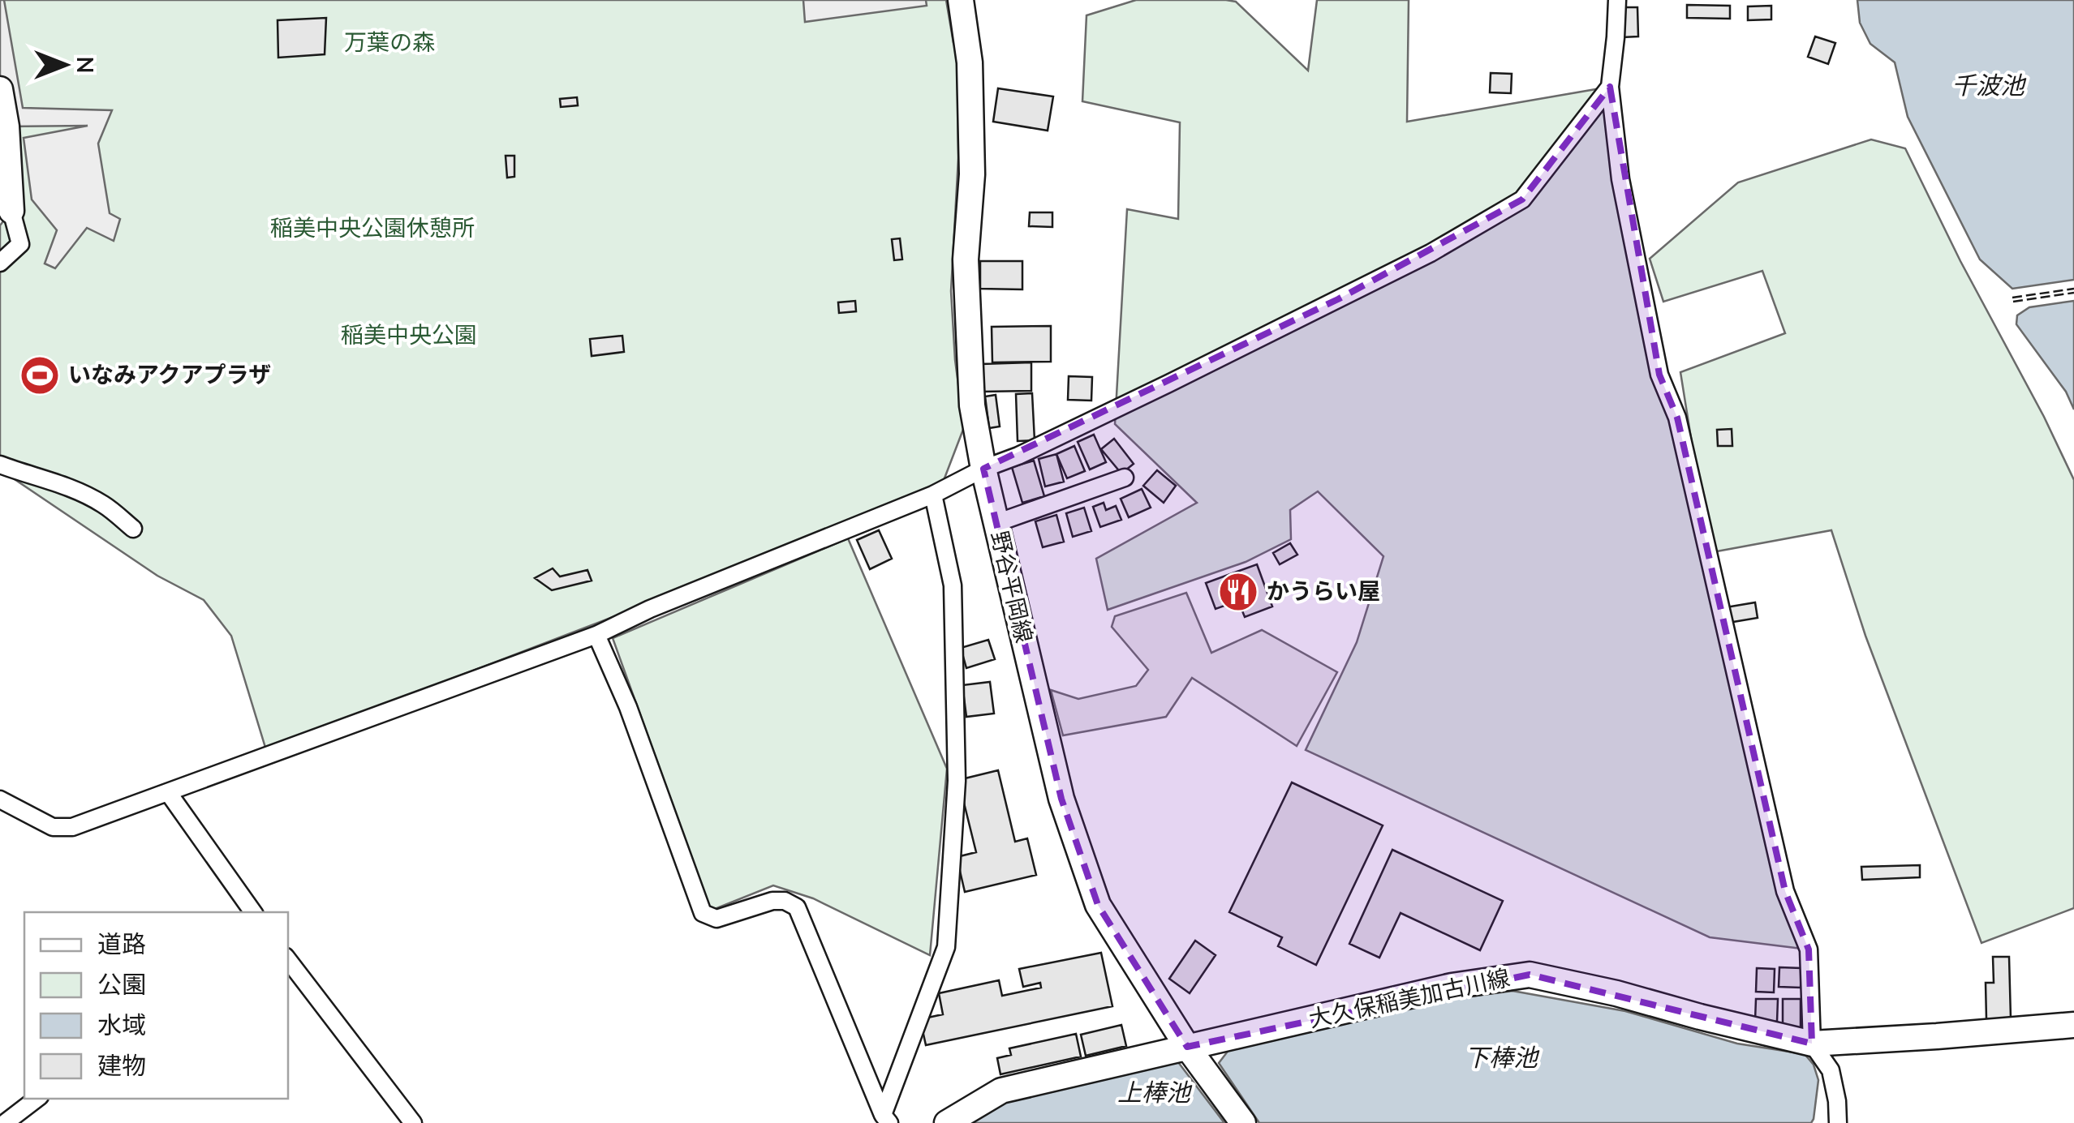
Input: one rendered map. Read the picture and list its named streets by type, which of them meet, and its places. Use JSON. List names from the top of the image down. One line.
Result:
{"streets":{"main road":["野谷平岡線","大久保稲美加古川線"]},"crossings":[["野谷平岡線","大久保稲美加古川線"]],"water":["千波池","下棒池","上棒池"],"parks":["万葉の森","稲美中央公園休憩所","稲美中央公園"],"places":{"sports":["いなみアクアプラザ"],"restaurant":["かうらい屋"]},"legend":["道路","公園","水域","建物"],"north":"right"}
